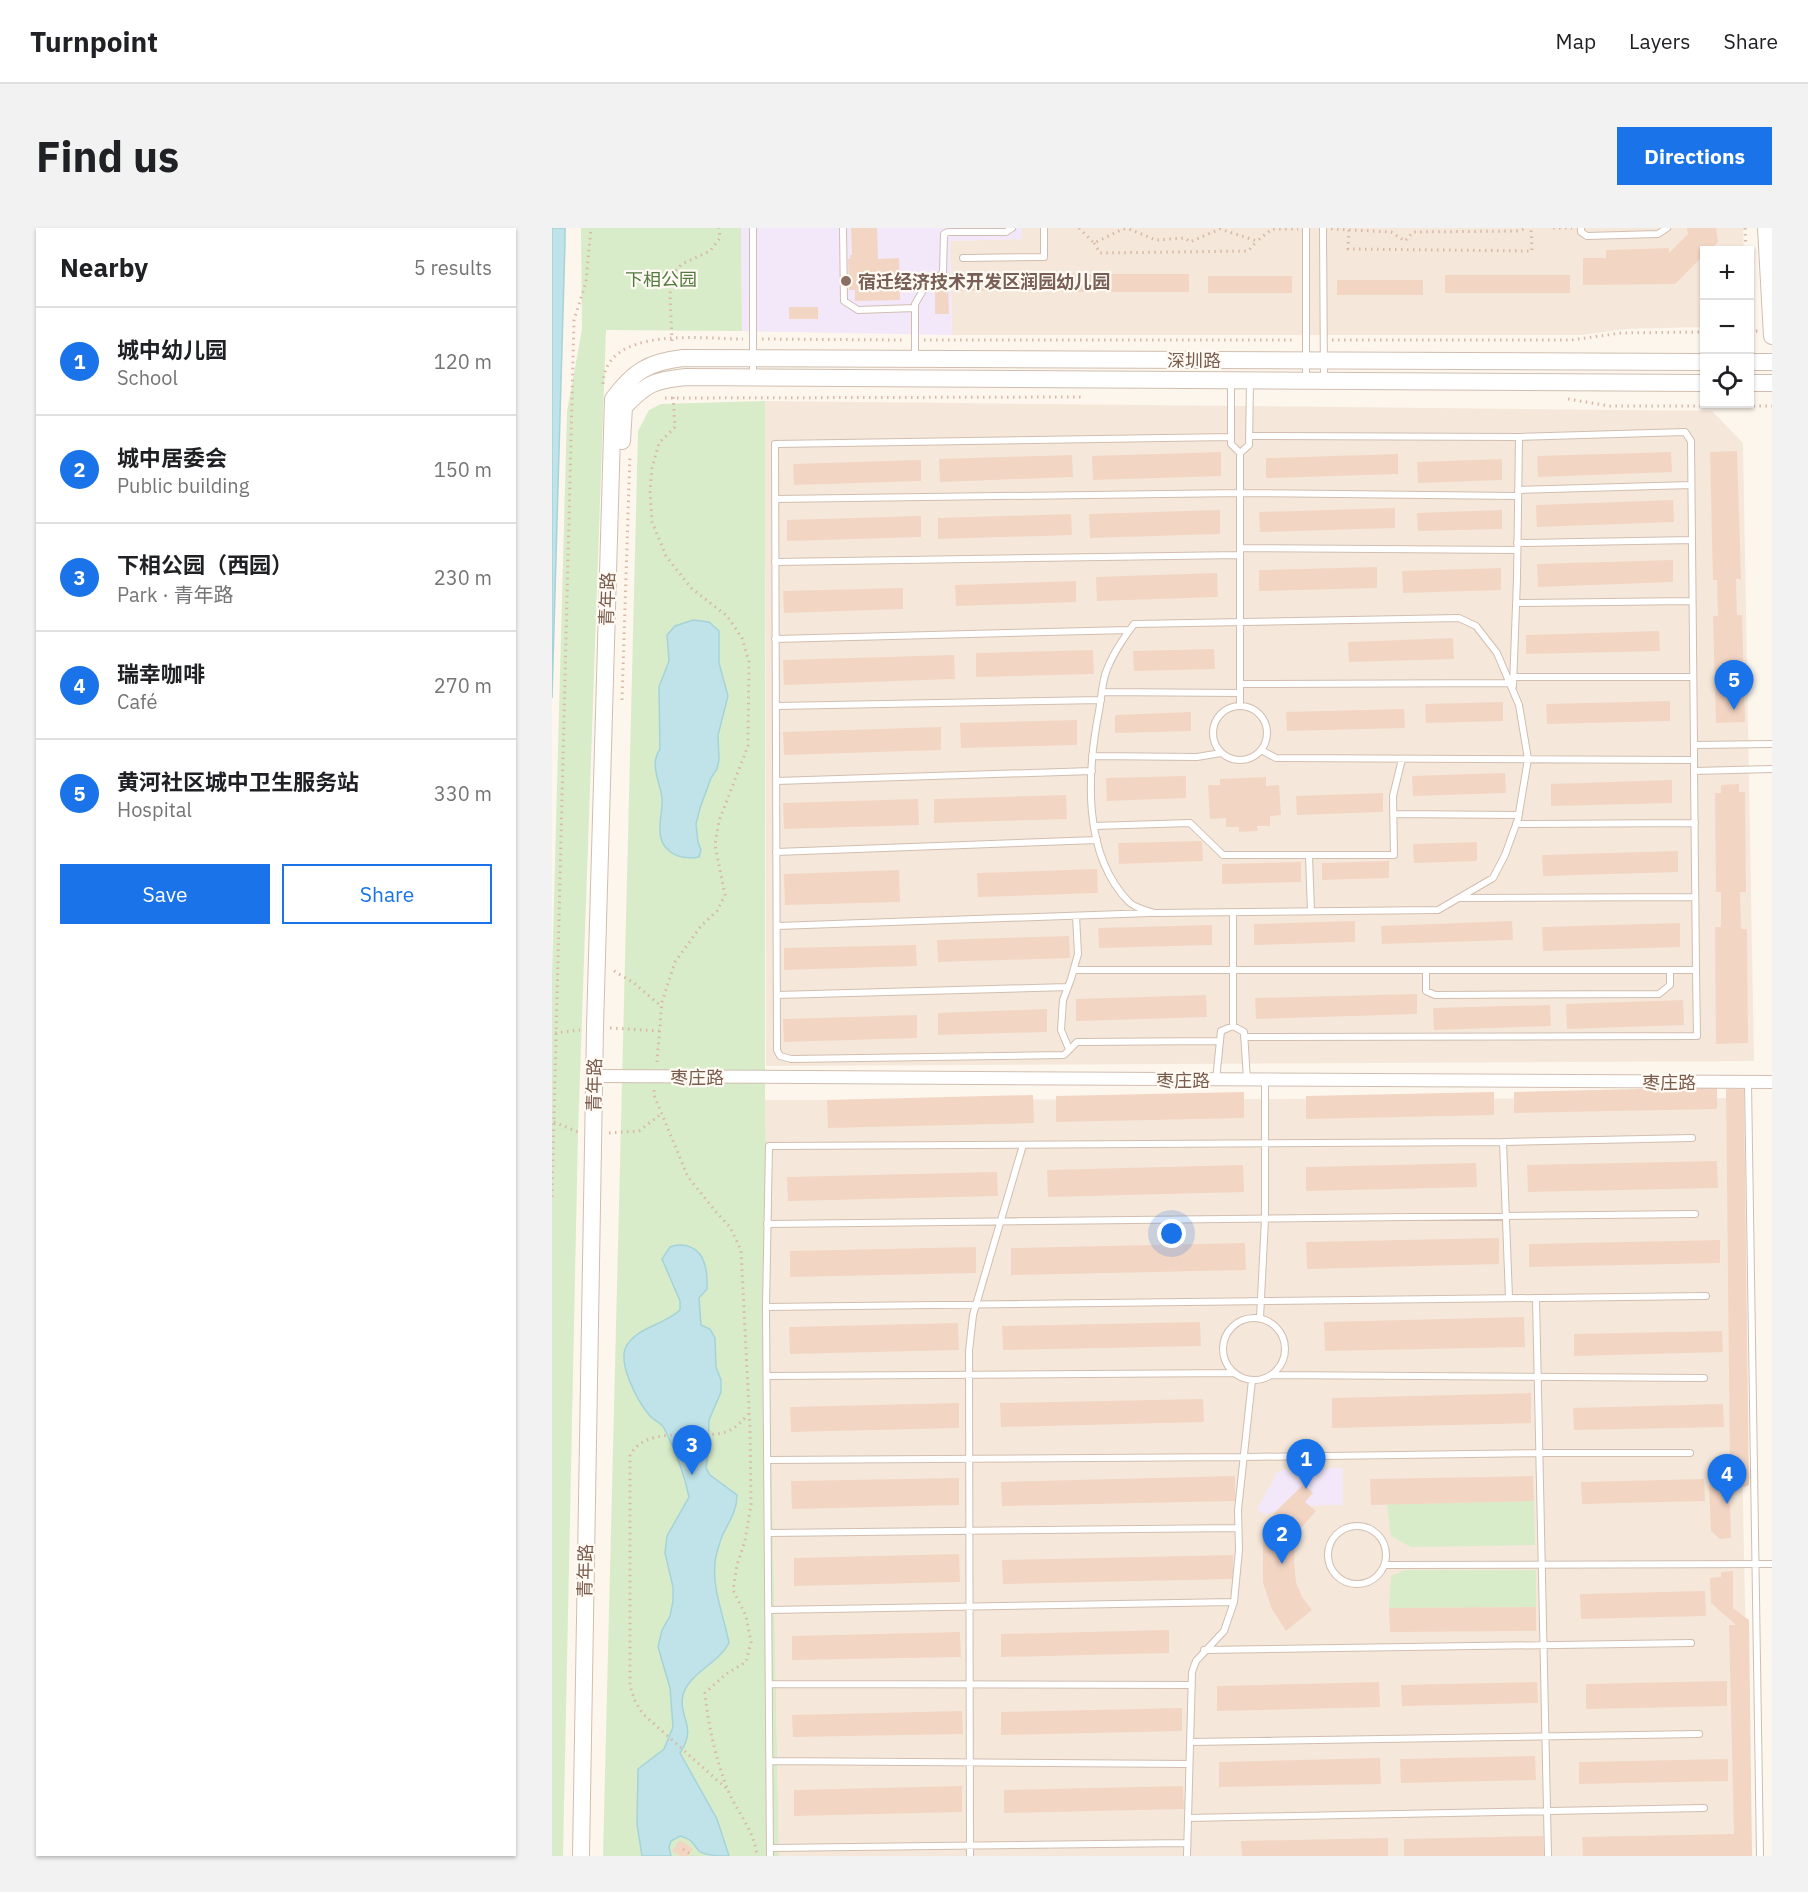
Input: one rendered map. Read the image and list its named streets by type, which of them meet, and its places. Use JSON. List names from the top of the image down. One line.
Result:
{"streets":{"street":["深圳路","青年路","枣庄路"]},"crossings":[["深圳路","青年路"],["青年路","枣庄路"]],"parks":["下相公园"],"places":["宿迁经济技术开发区润园幼儿园"],"page":{"header":"Turnpoint","nav":["Map","Layers","Share"],"buttons":["Directions",["Save","Share"]],"title":"Find us","heading":["Nearby","5 results"],"map_buttons":["+","−"],"list":[{"mark":"1","name":"城中幼儿园","note":"School","value":"120 m"},{"mark":"2","name":"城中居委会","note":"Public building","value":"150 m"},{"mark":"3","name":"下相公园（西园）","note":"Park · 青年路","value":"230 m"},{"mark":"4","name":"瑞幸咖啡","note":"Café","value":"270 m"},{"mark":"5","name":"黄河社区城中卫生服务站","note":"Hospital","value":"330 m"}],"pins":["5","3","1","4","2"]}}
